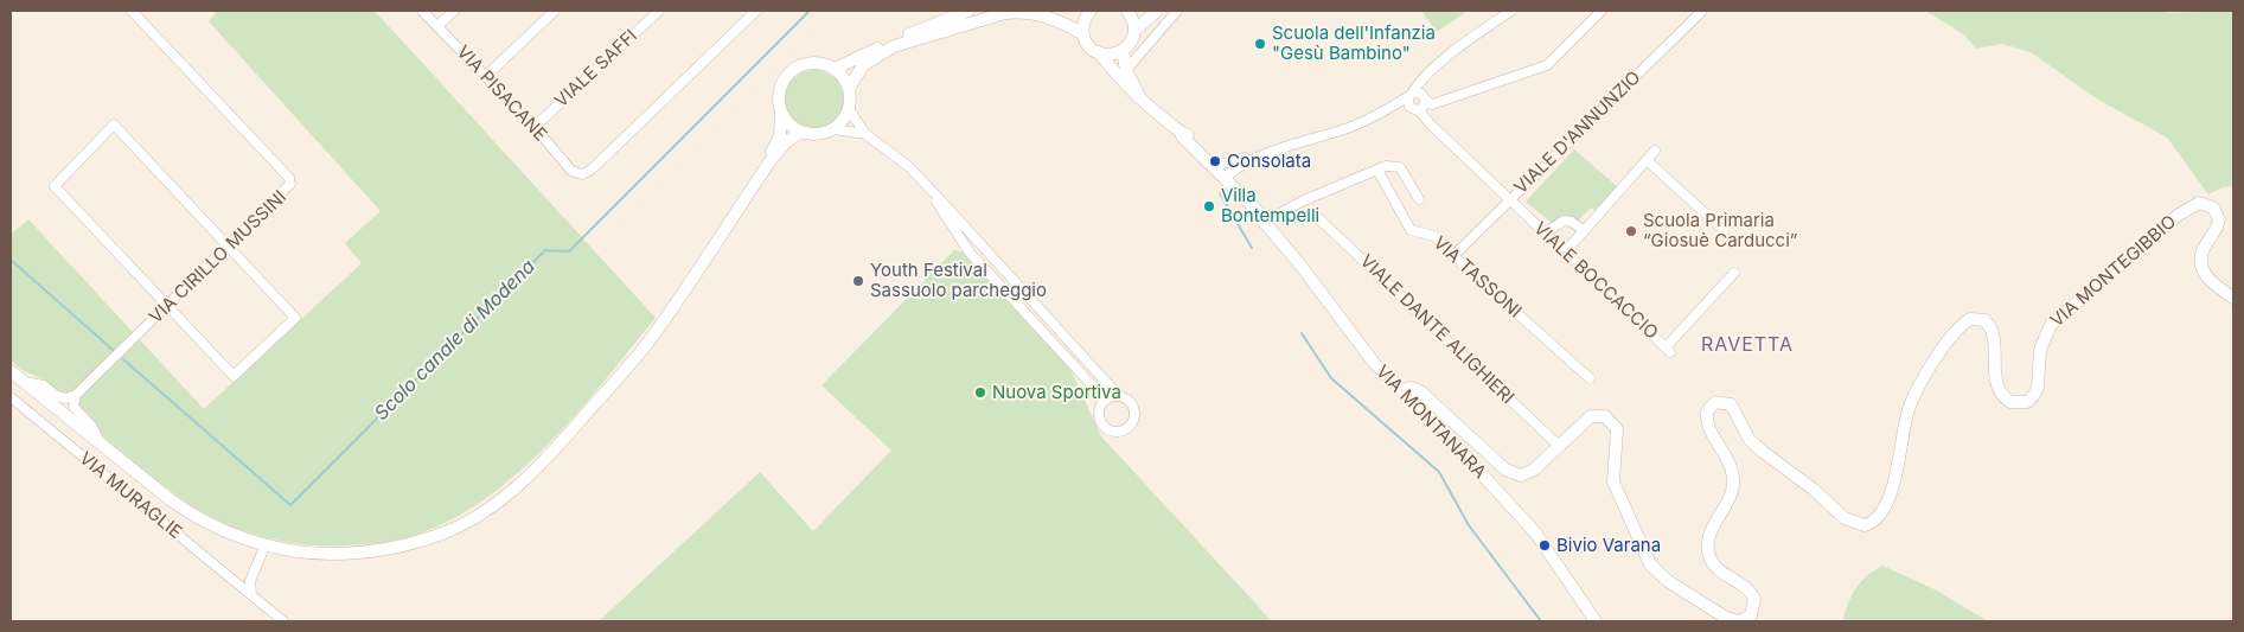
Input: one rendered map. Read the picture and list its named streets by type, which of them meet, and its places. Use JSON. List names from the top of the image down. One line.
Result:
{"streets":{"main road":["VIA MONTEGIBBIO","VIA MONTANARA"],"street":["VIALE SAFFI","VIA PISACANE","VIALE D'ANNUNZIO","VIA CIRILLO MUSSINI","VIA TASSONI","VIALE BOCCACCIO","VIALE DANTE ALIGHIERI","VIA MURAGLIE"]},"crossings":[["VIALE SAFFI","VIA PISACANE"],["VIALE D'ANNUNZIO","VIA TASSONI"],["VIALE D'ANNUNZIO","VIALE BOCCACCIO"],["VIA MONTEGIBBIO","VIALE DANTE ALIGHIERI"],["VIA MONTEGIBBIO","VIA MONTANARA"]],"districts":["RAVETTA"],"water":["Scolo canale di Modena"],"places":["Scuola dell'Infanzia \"Gesù Bambino\"","Consolata","Villa Bontempelli","Scuola Primaria “Giosuè Carducci”","Youth Festival Sassuolo parcheggio","Nuova Sportiva","Bivio Varana"]}
